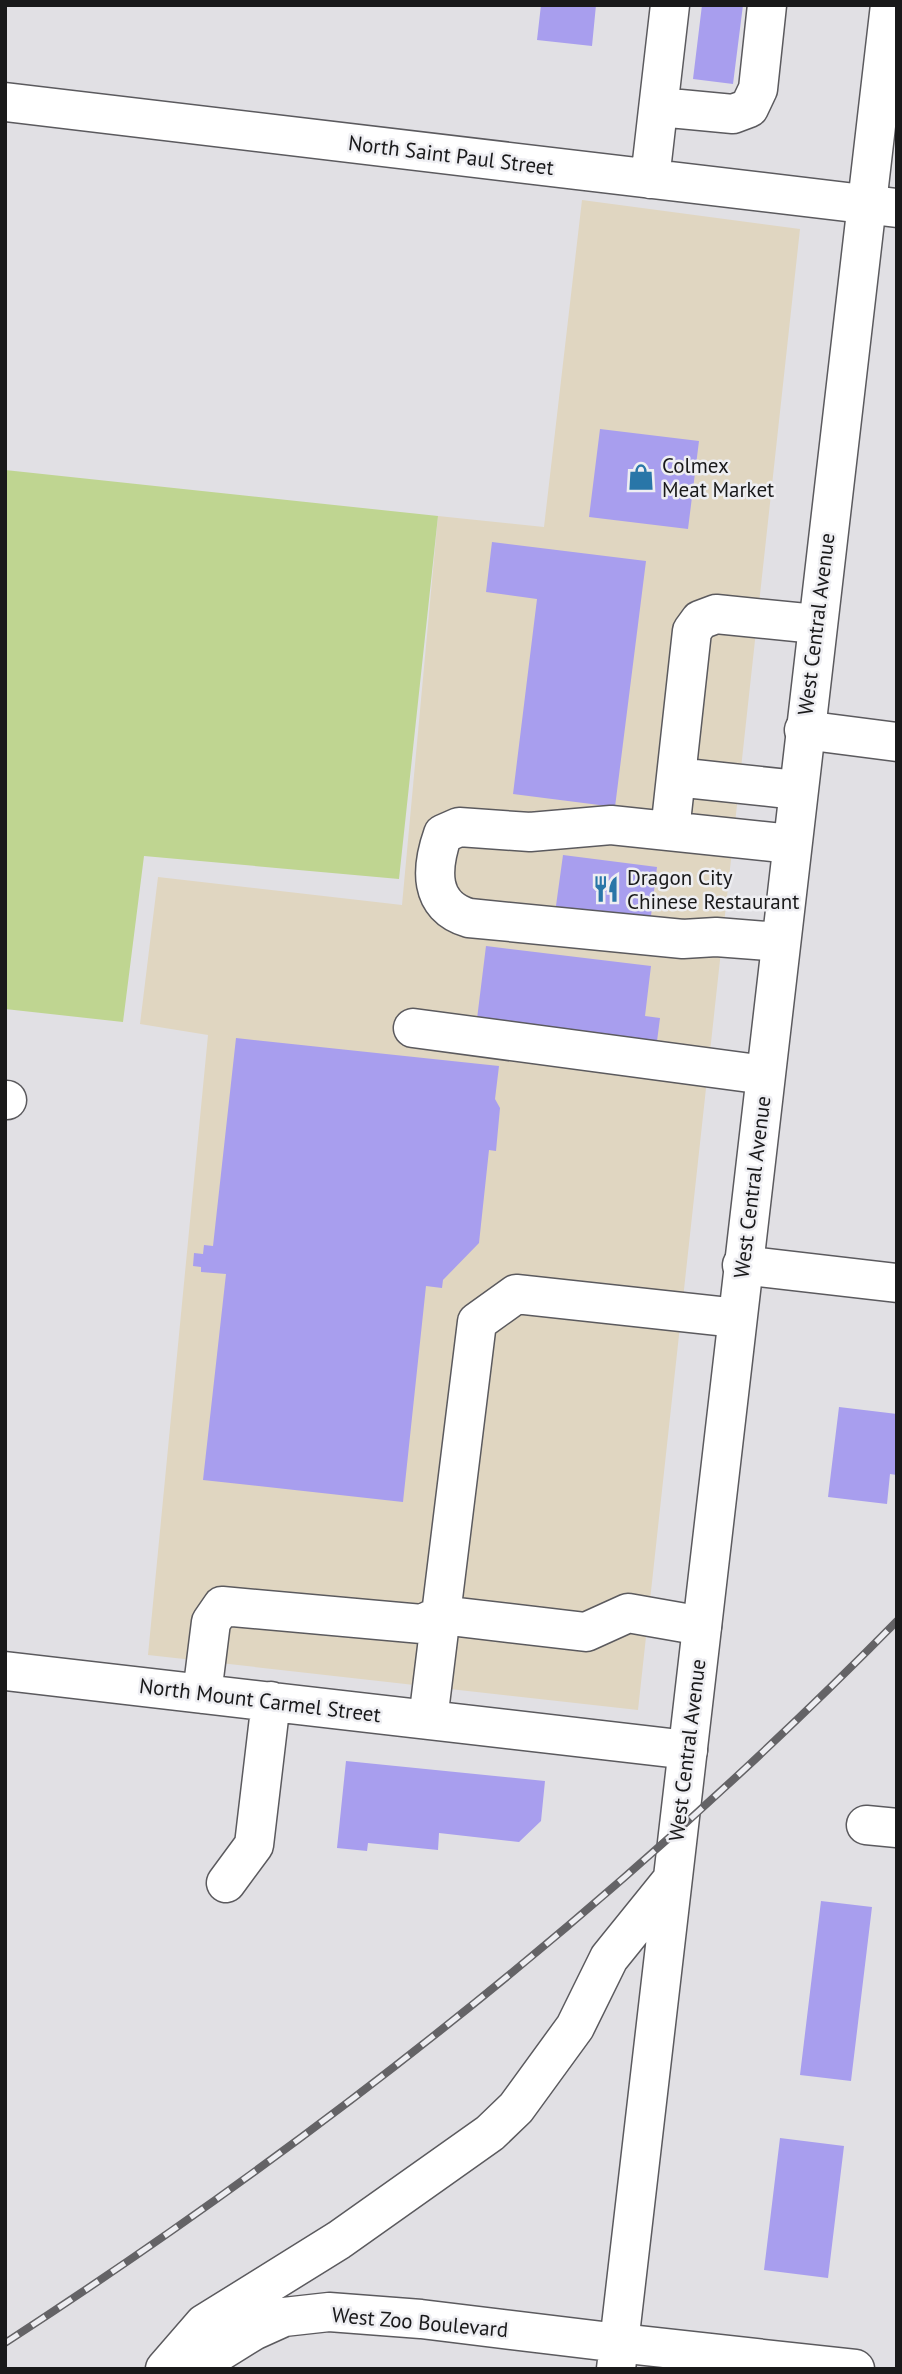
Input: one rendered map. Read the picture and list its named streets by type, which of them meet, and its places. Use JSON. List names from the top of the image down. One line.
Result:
{"streets":{"main road":["North Saint Paul Street","West Central Avenue","North Mount Carmel Street","West Zoo Boulevard"]},"crossings":[["North Saint Paul Street","West Central Avenue"],["West Central Avenue","North Mount Carmel Street"],["West Central Avenue","West Zoo Boulevard"]],"places":{"shop":["Colmex Meat Market"],"restaurant":["Dragon City Chinese Restaurant"]}}
